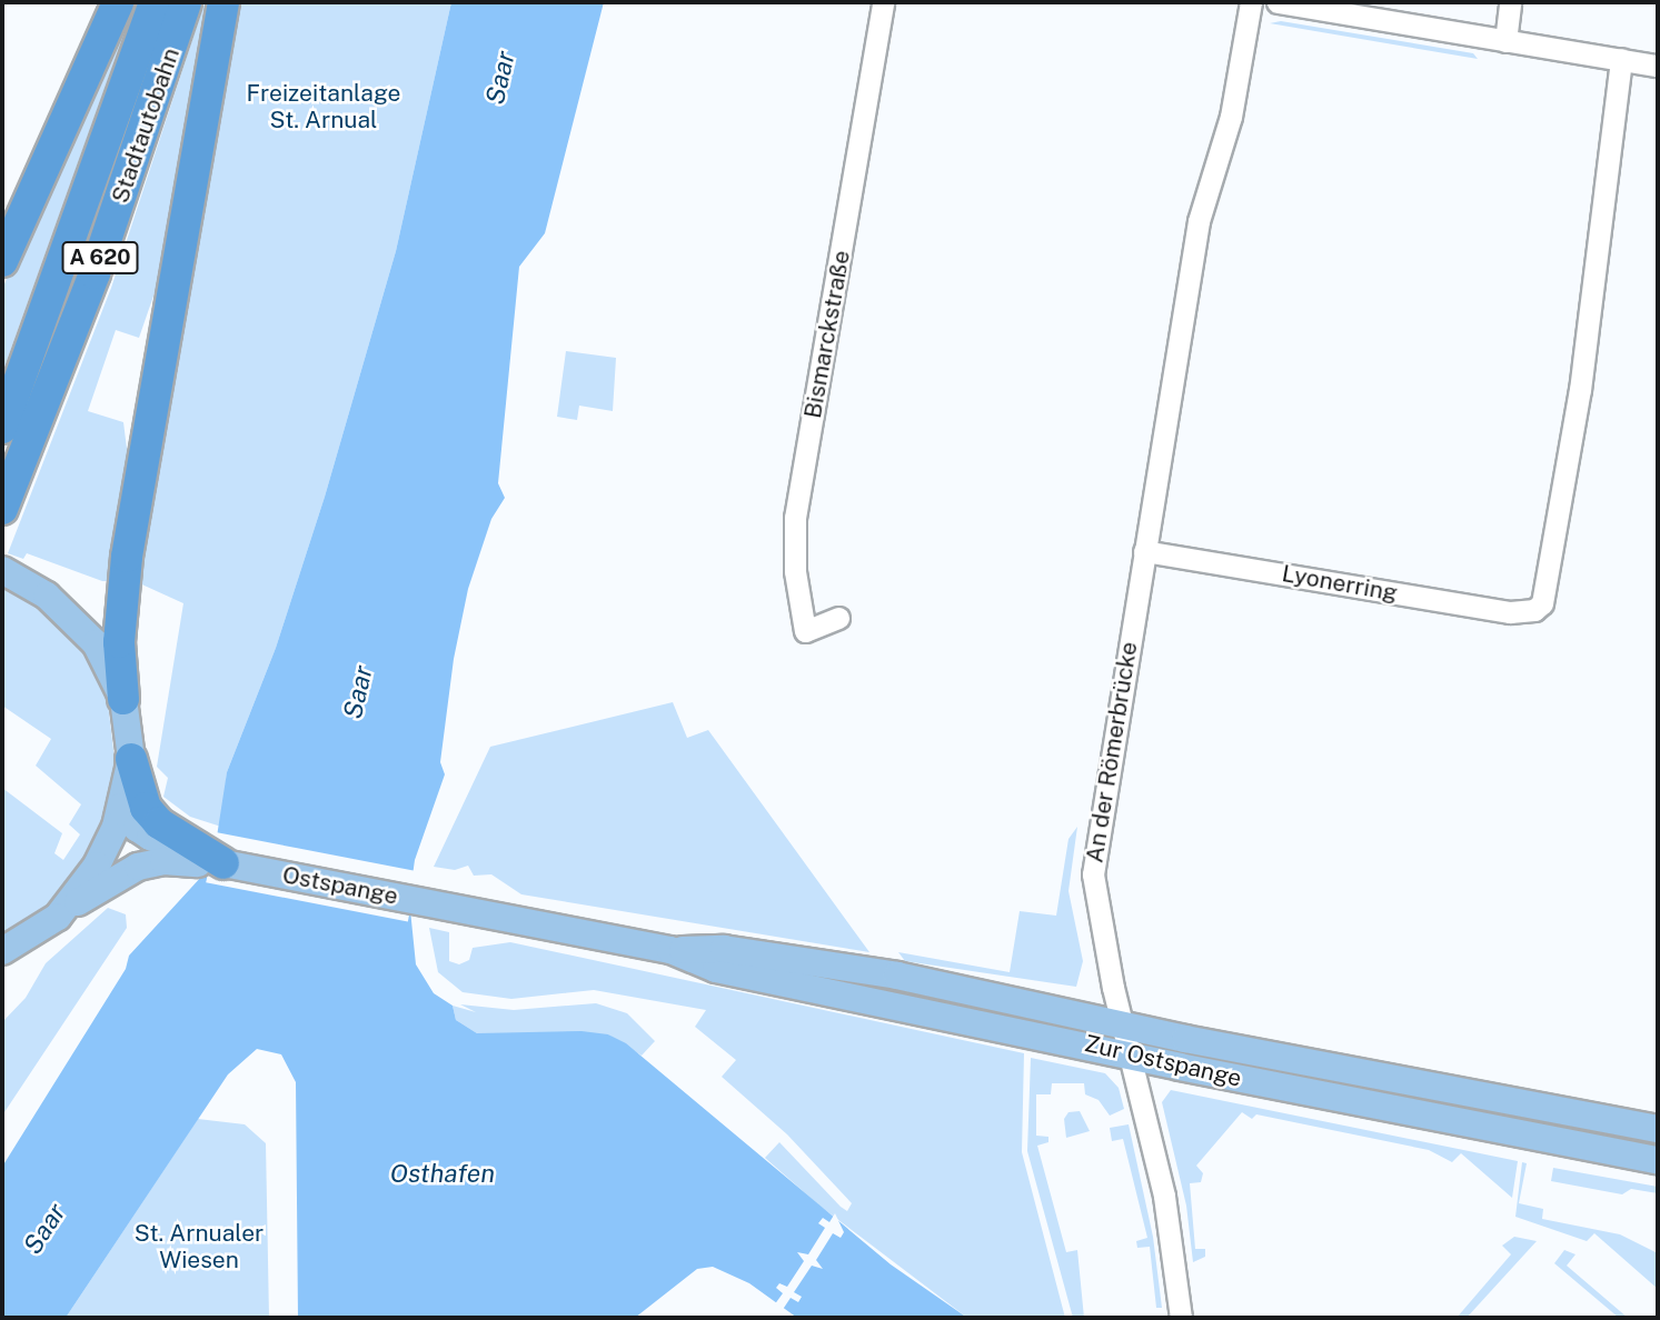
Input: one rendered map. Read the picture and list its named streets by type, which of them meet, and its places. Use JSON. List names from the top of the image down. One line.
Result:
{"streets":{"highway":["Stadtautobahn","A 620"],"main road":["Ostspange","Zur Ostspange"],"street":["Bismarckstraße","Lyonerring","An der Römerbrücke"]},"crossings":[["Lyonerring","An der Römerbrücke"],["An der Römerbrücke","Zur Ostspange"],["Ostspange","Zur Ostspange"]],"water":["Saar","Osthafen"],"parks":["Freizeitanlage St. Arnual","St. Arnualer Wiesen"]}
